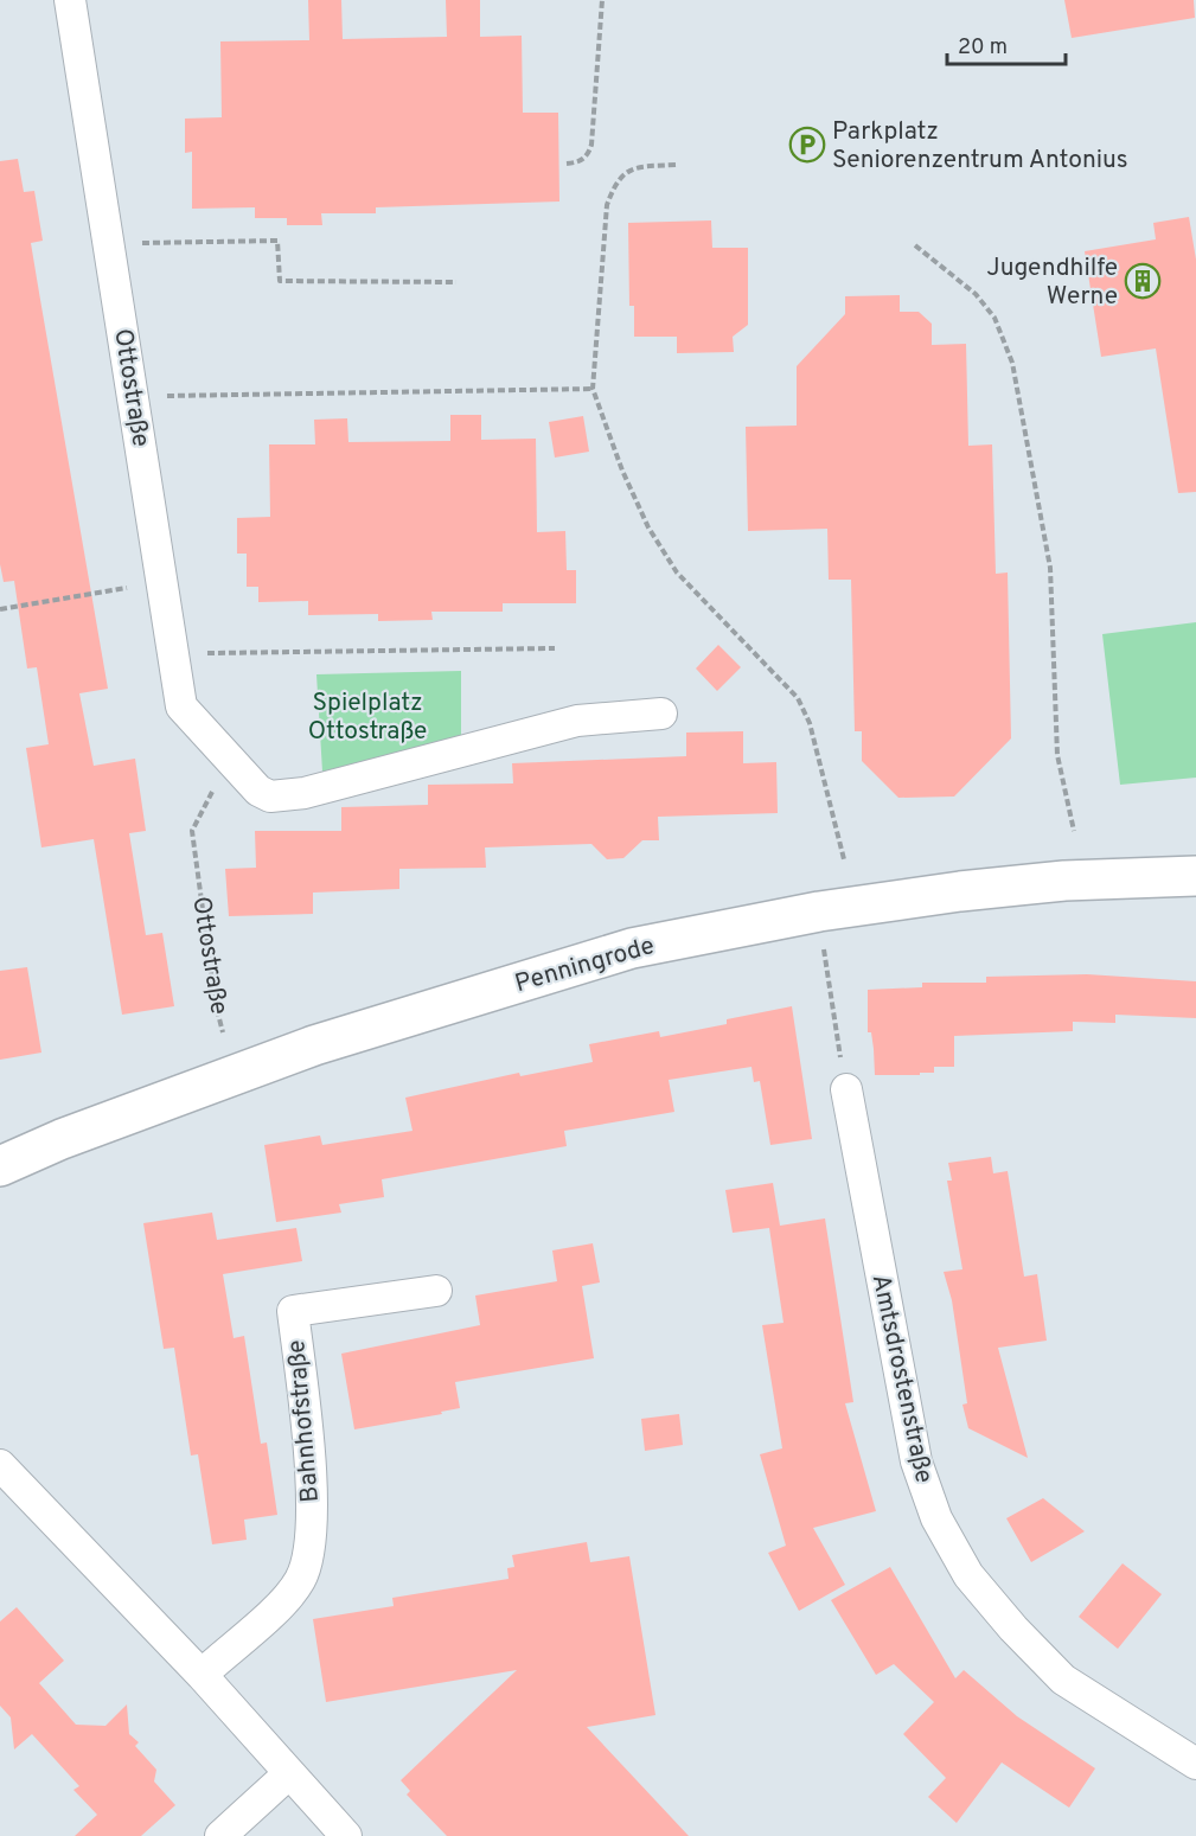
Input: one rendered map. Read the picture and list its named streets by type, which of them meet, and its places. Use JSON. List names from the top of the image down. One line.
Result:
{"streets":{"main road":["Penningrode"],"street":["Ottostraße","Amtsdrostenstraße","Bahnhofstraße"]},"parks":["Spielplatz Ottostraße"],"places":{"parking":["Parkplatz Seniorenzentrum Antonius"],"building":["Jugendhilfe Werne"]},"scale_bar":"20 m"}
